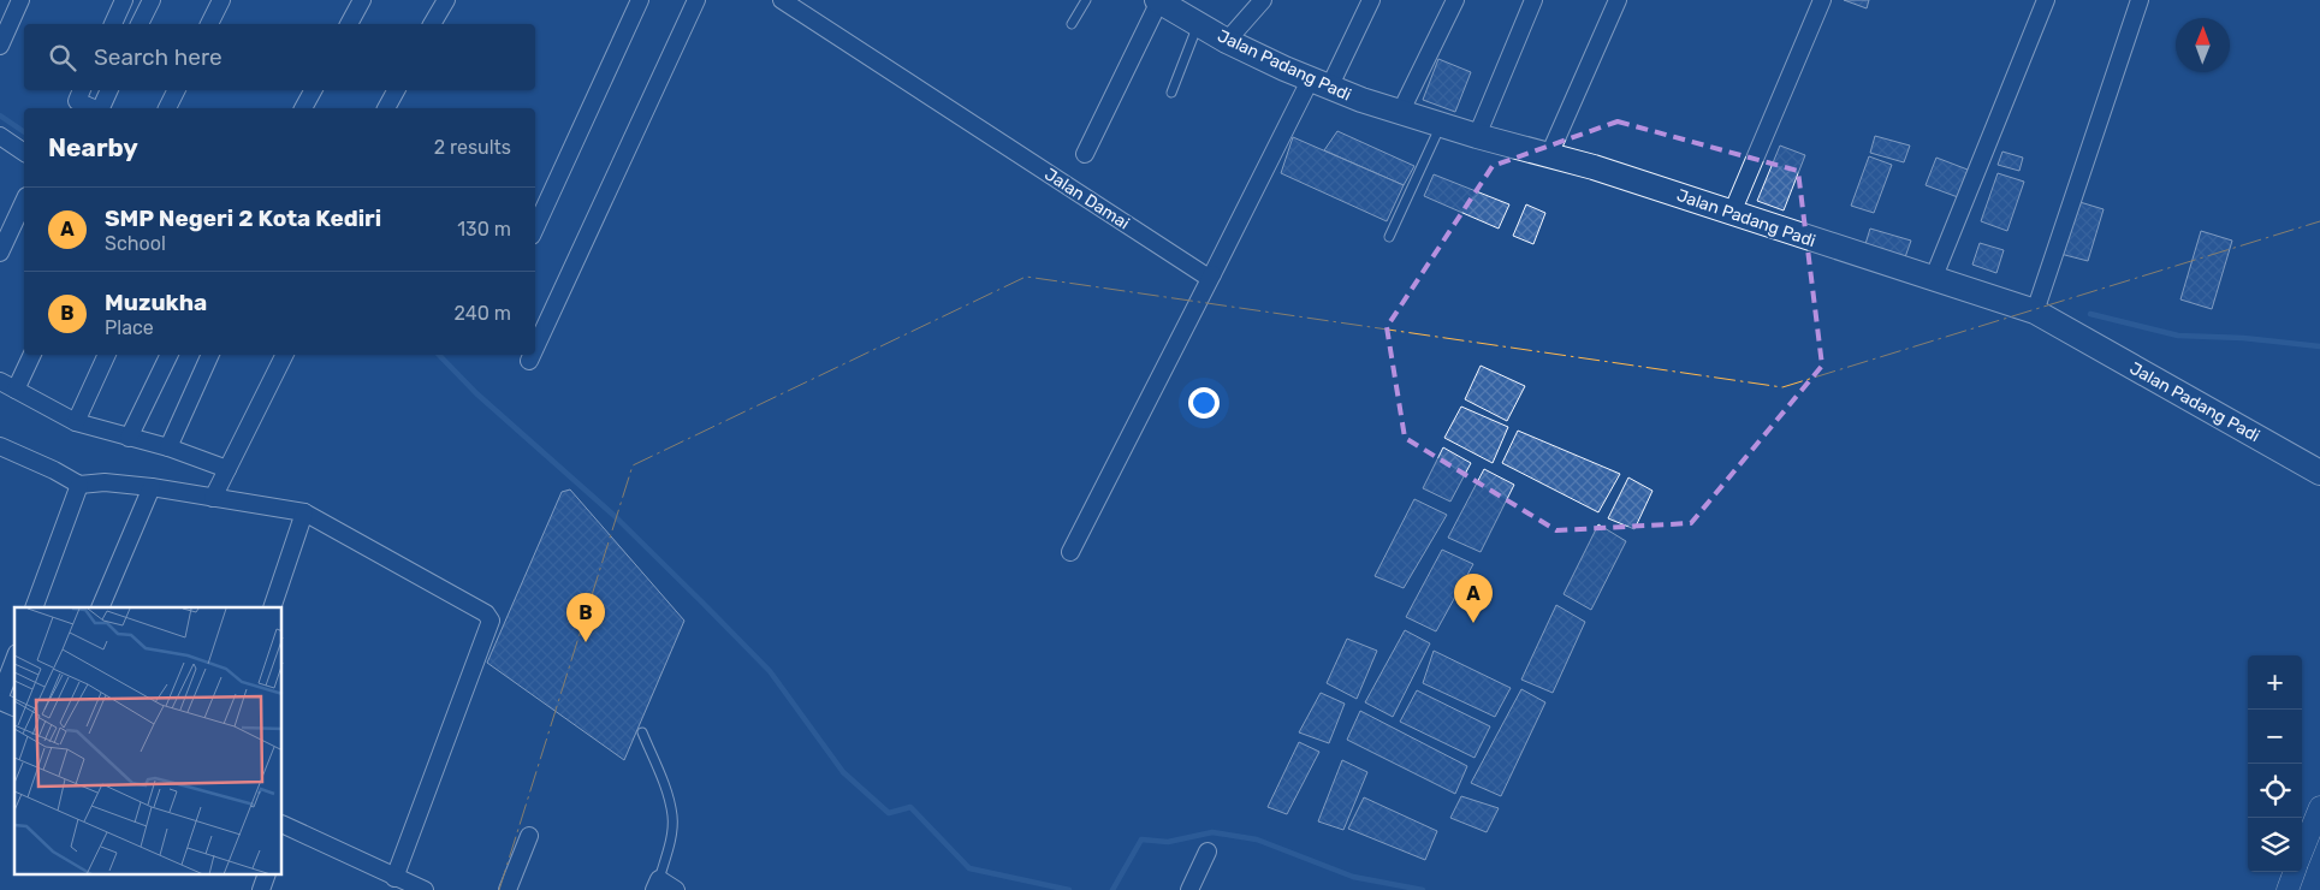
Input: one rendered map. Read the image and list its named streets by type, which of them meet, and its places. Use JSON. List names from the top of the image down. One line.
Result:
{"streets":{"main road":["Jalan Padang Padi"],"street":["Jalan Damai"]},"north":"top","page":{"search":"Search here","heading":["Nearby","2 results"],"list":[{"mark":"A","name":"SMP Negeri 2 Kota Kediri","note":"School","value":"130 m"},{"mark":"B","name":"Muzukha","note":"Place","value":"240 m"}],"pins":["A","B"],"map_buttons":["+","−"]}}
